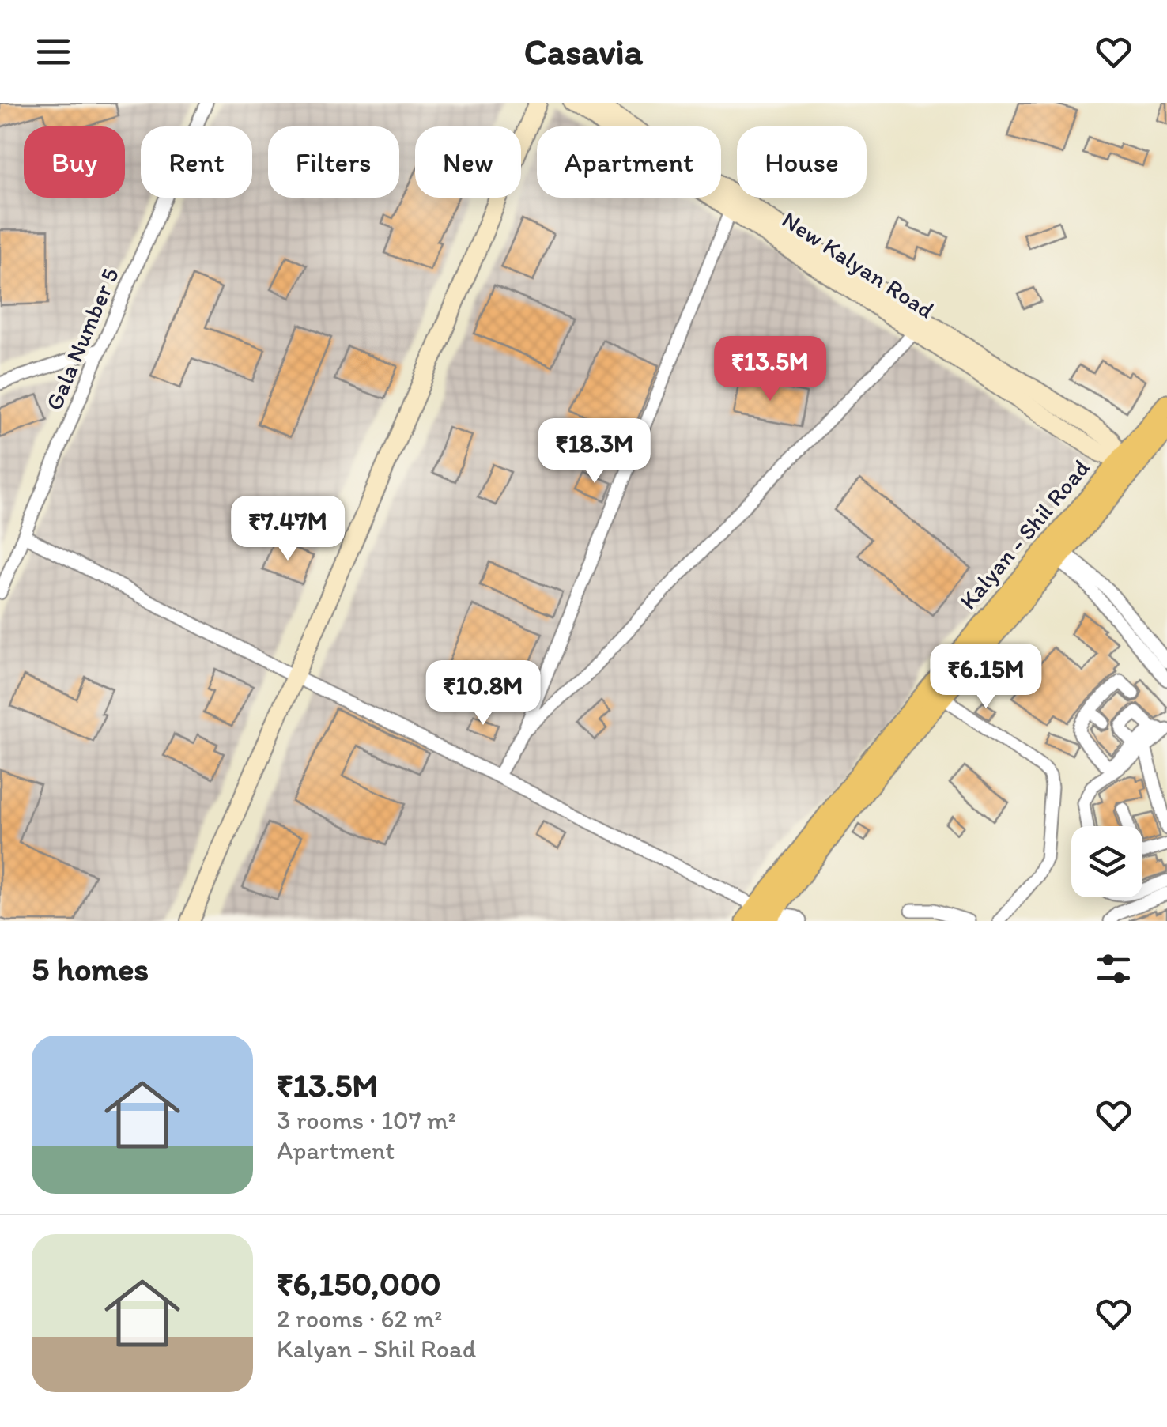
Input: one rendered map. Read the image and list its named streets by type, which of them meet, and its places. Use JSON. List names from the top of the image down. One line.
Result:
{"streets":{"main road":["Kalyan - Shil Road"],"street":["New Kalyan Road","Gala Number 5"]},"crossings":[["New Kalyan Road","Kalyan - Shil Road"]],"page":{"header":"Casavia","chip":["Buy","Rent","Filters","New","Apartment","House"],"price":["₹13.5M","₹18.3M","₹7.47M","₹6.15M","₹10.8M"],"heading":"5 homes","list":[{"name":"₹13.5M","note":"3 rooms · 107 m² · Apartment"},{"name":"₹6,150,000","note":"2 rooms · 62 m² · Kalyan - Shil Road"}]}}
